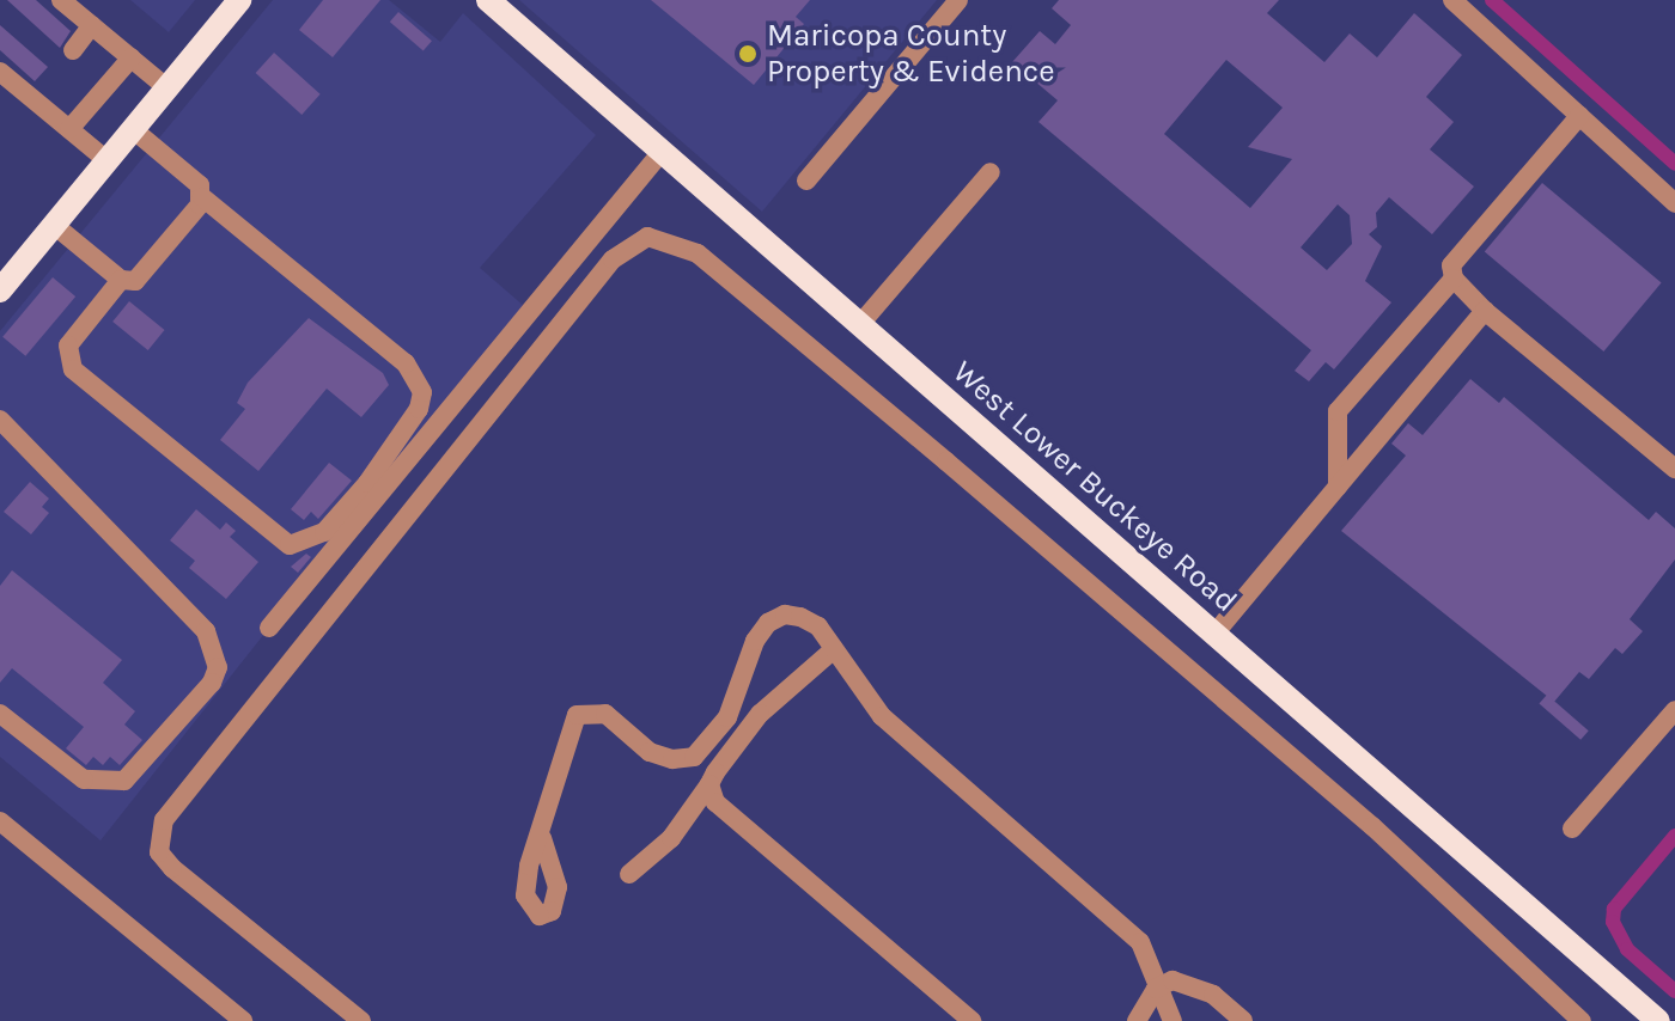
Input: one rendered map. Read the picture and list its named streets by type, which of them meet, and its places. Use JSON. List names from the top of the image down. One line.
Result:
{"streets":{"main road":["West Lower Buckeye Road"]},"places":["Maricopa County Property & Evidence"]}
